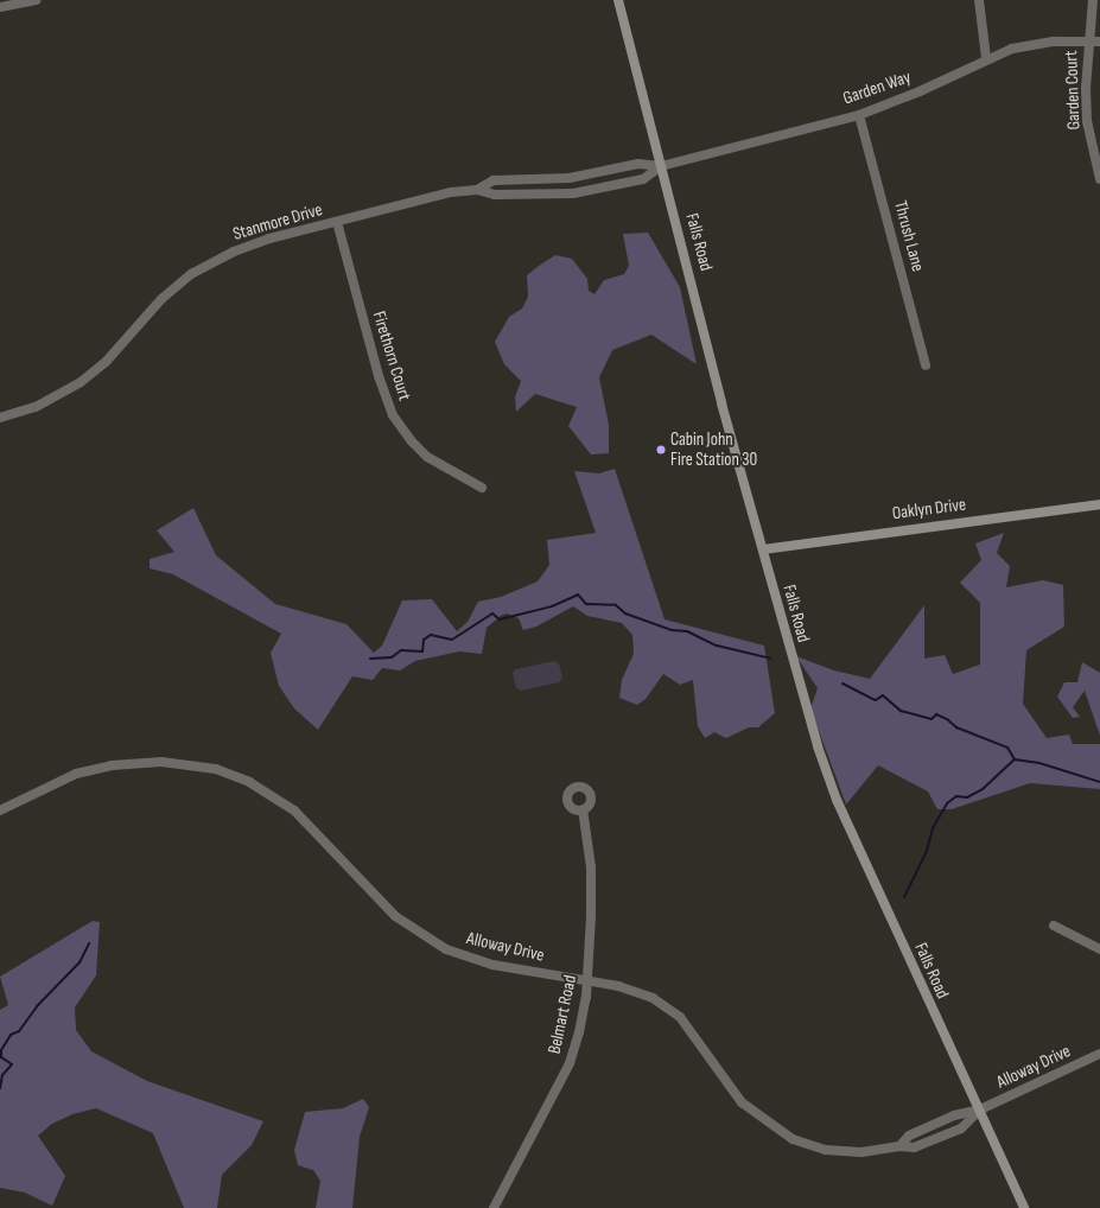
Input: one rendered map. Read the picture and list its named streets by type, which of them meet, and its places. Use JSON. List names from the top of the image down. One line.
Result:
{"streets":{"main road":["Falls Road","Oaklyn Drive"],"street":["Garden Way","Garden Court","Stanmore Drive","Thrush Lane","Firethorn Court","Alloway Drive","Belmart Road"]},"crossings":[["Garden Way","Garden Court"],["Garden Way","Stanmore Drive"],["Garden Way","Thrush Lane"],["Garden Way","Falls Road"],["Stanmore Drive","Falls Road"],["Stanmore Drive","Firethorn Court"],["Falls Road","Oaklyn Drive"],["Falls Road","Alloway Drive"],["Alloway Drive","Belmart Road"]],"places":["Cabin John Fire Station 30"]}
